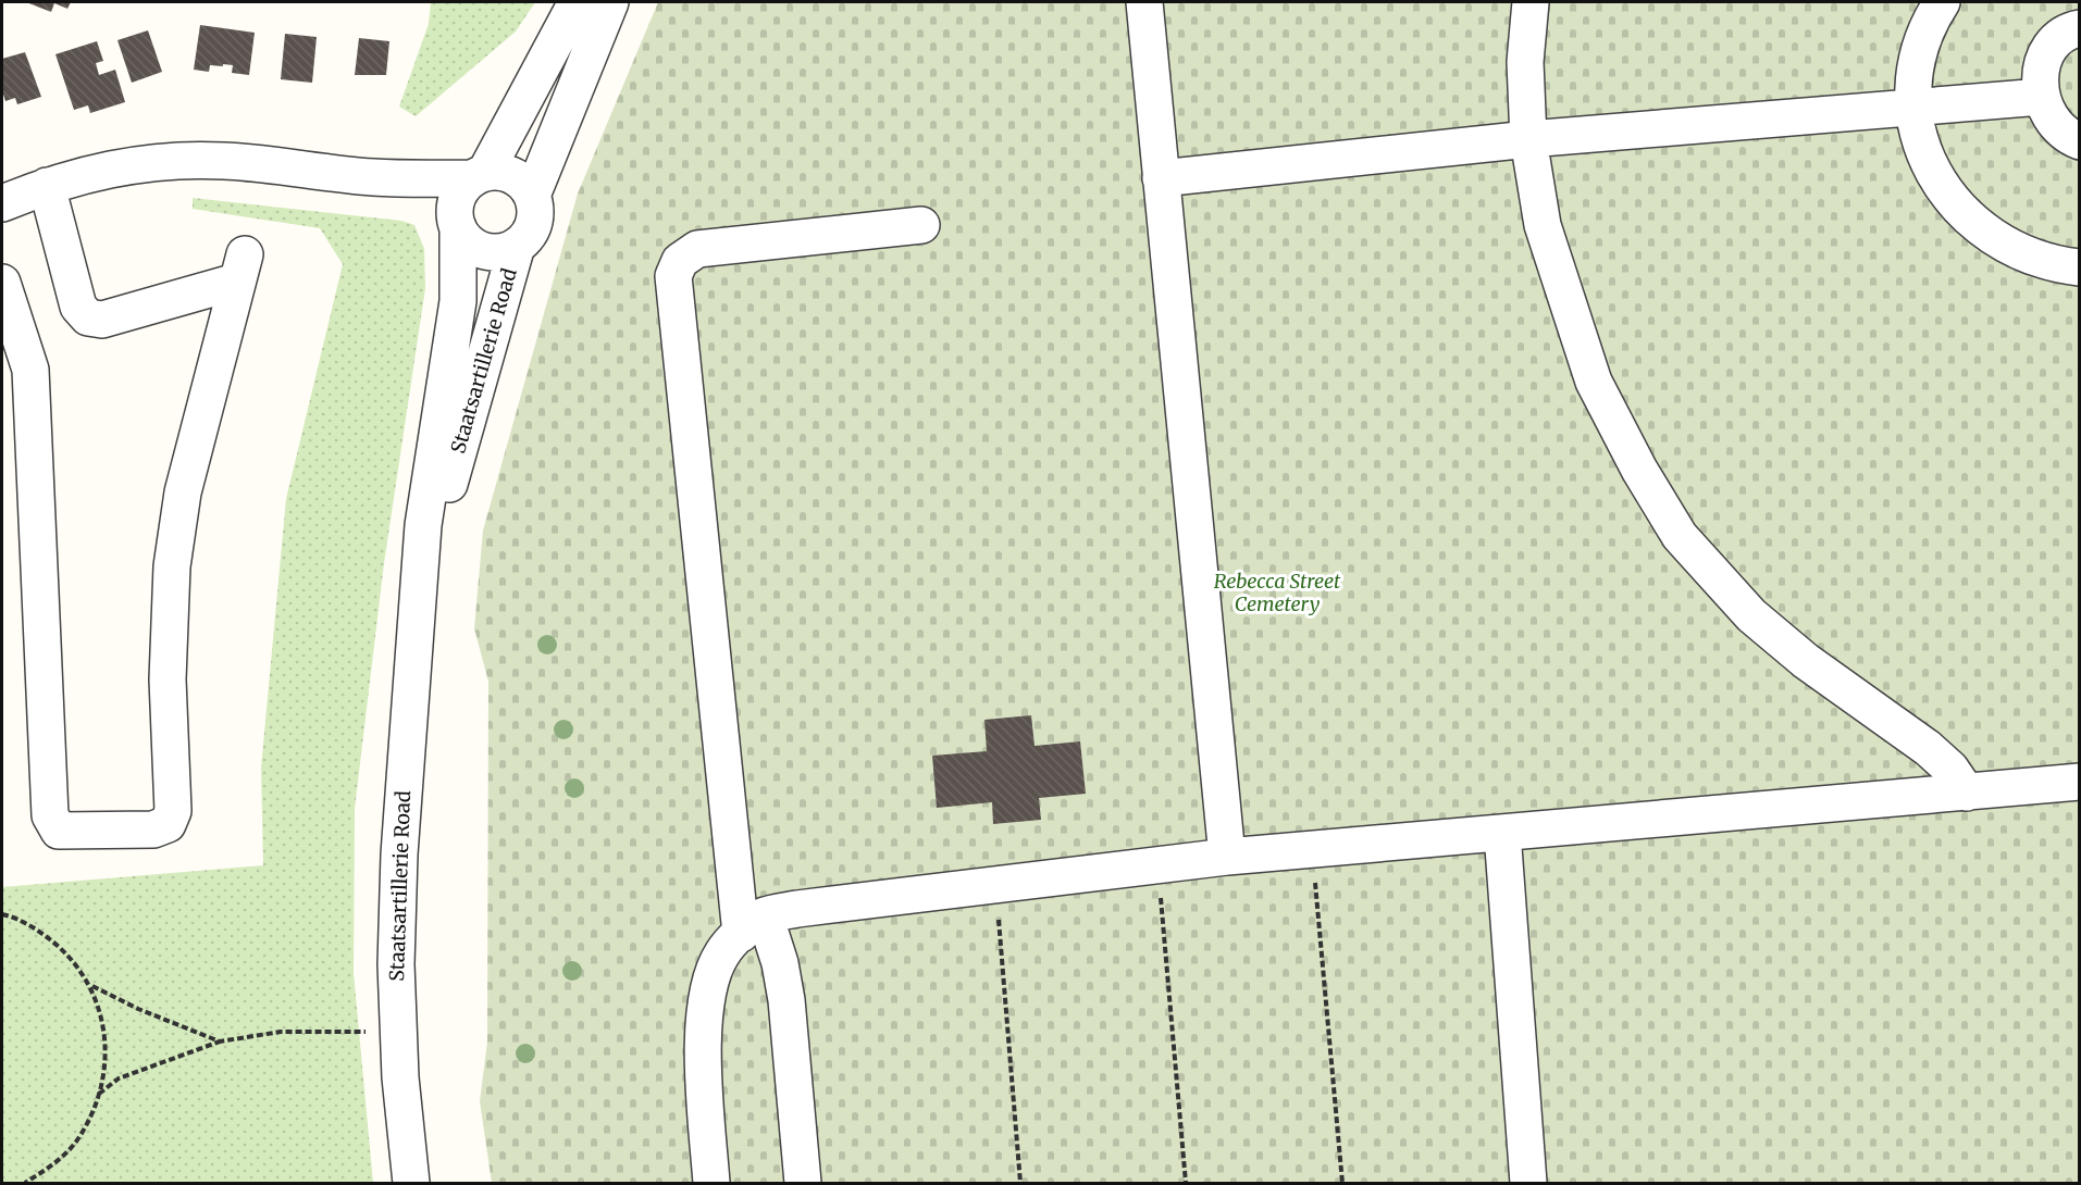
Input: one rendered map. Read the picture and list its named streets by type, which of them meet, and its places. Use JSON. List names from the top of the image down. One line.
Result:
{"streets":{"street":["Staatsartillerie Road"]},"parks":["Rebecca Street Cemetery"]}
